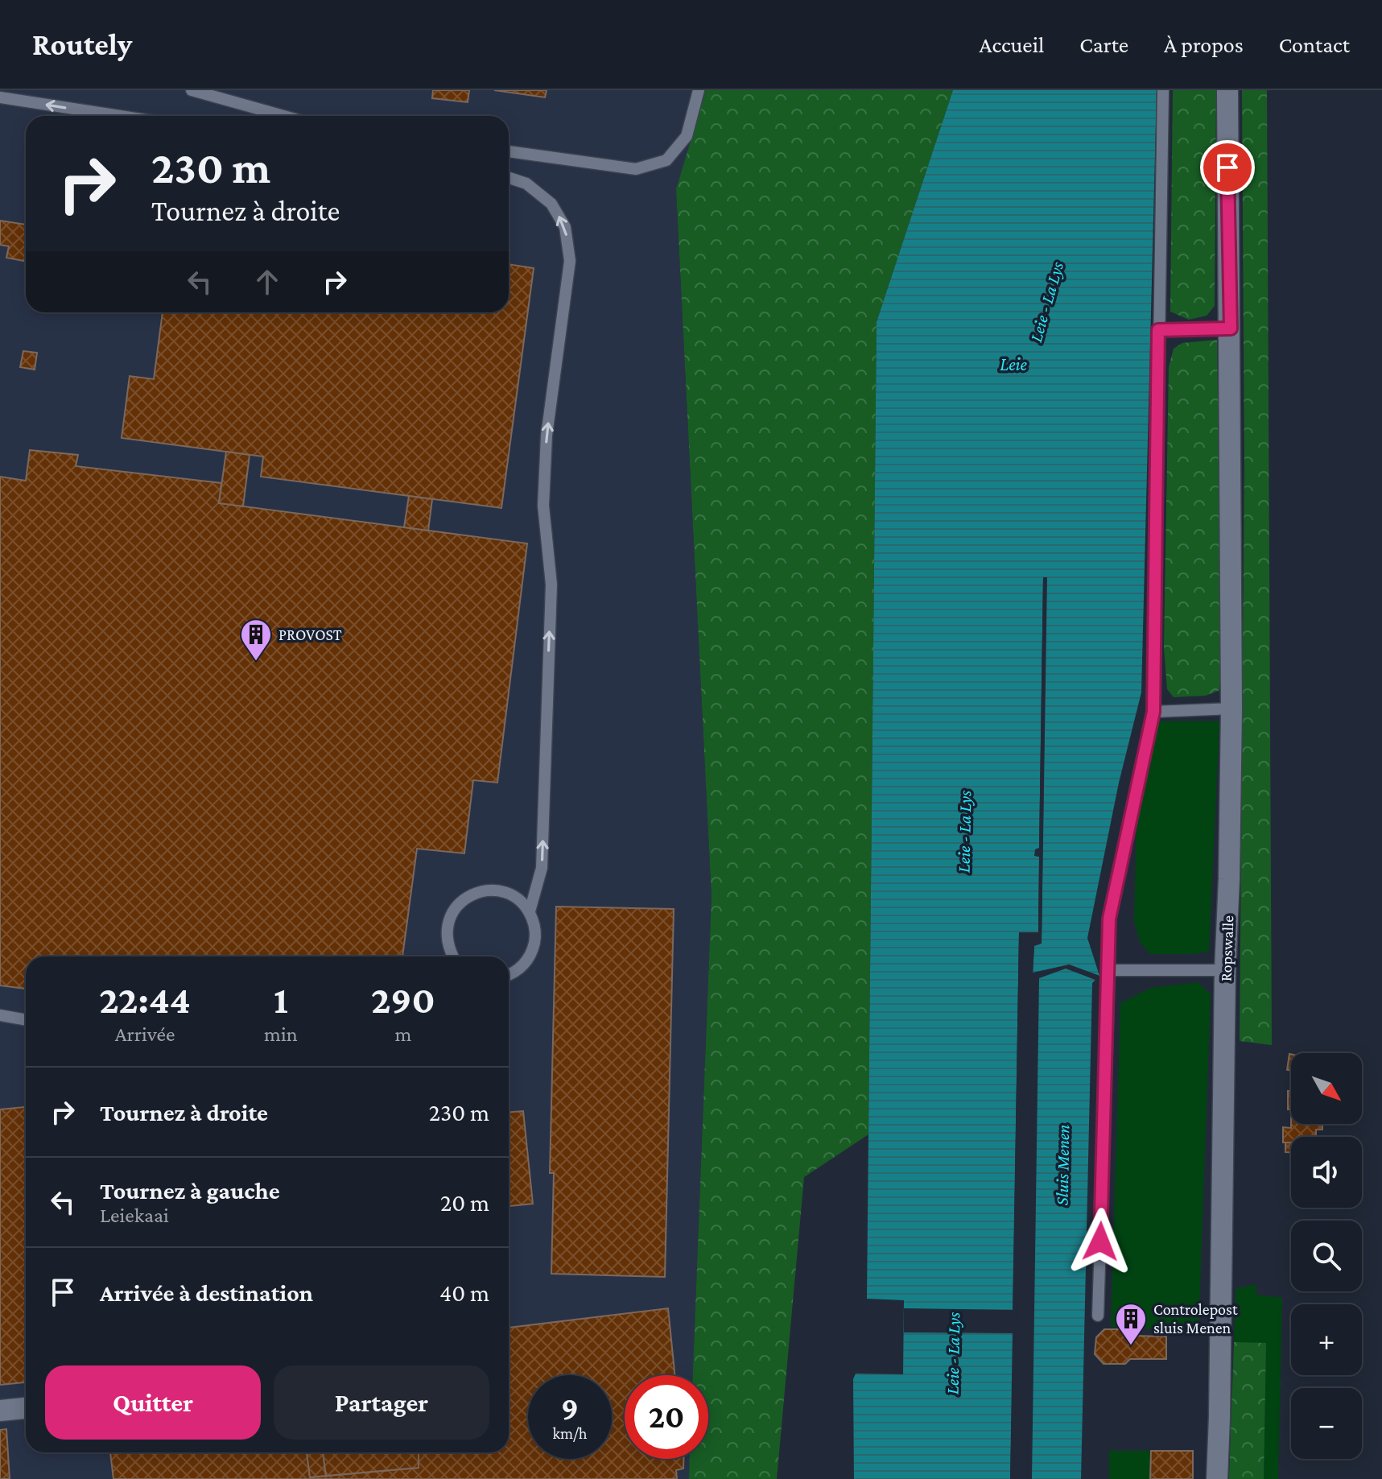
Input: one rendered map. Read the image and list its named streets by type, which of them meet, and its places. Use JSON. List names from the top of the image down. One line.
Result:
{"streets":{"street":["Ropswalle"]},"water":["Leie - La Lys","Leie","Sluis Menen"],"places":{"building":["PROVOST","Controlepost sluis Menen"]},"north":"bottom right","page":{"header":"Routely","nav":["Accueil","Carte","À propos","Contact"],"turn":["230 m","Tournez à droite"],"eta":["22:44","Arrivée","1","min","290","m"],"map_buttons":["+","−"],"list":[{"name":"Tournez à droite","value":"230 m"},{"name":"Tournez à gauche","note":"Leiekaai","value":"20 m"},{"name":"Arrivée à destination","value":"40 m"}],"buttons":["Quitter","Partager"],"speed":"9 km/h","limit":"20"}}
